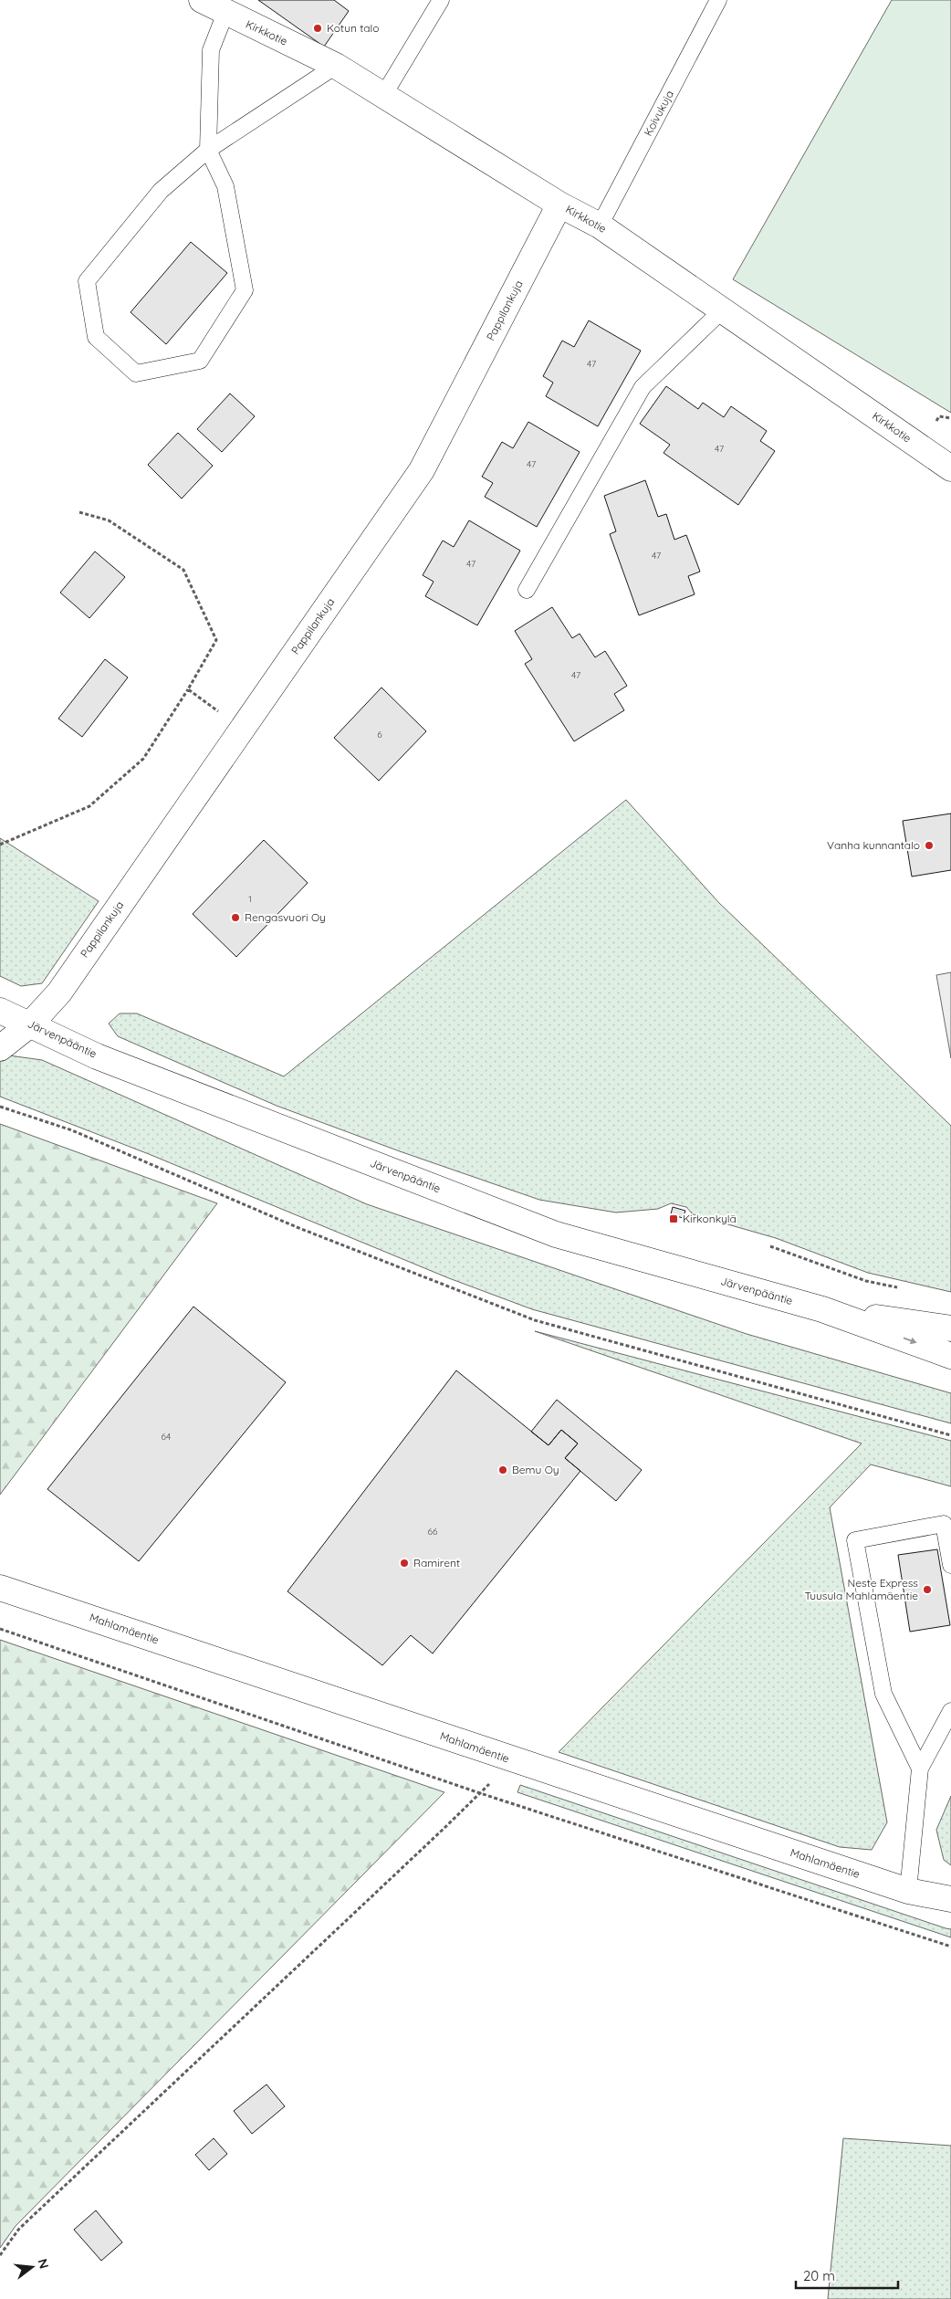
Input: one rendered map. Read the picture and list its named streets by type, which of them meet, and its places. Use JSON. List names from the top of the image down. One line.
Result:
{"streets":{"street":["Kirkkotie","Pappilankuja","Järvenpääntie","Mahlamäentie"],"lane":["Koivukuja"]},"crossings":[["Kirkkotie","Koivukuja"],["Kirkkotie","Pappilankuja"],["Pappilankuja","Järvenpääntie"]],"places":{"other":["Kotun talo","Vanha kunnantalo","Rengasvuori Oy","Bemu Oy","Ramirent","Neste Express Tuusula Mahlamäentie"],"transit":["Kirkonkylä"]},"house_numbers":["47","47","47","47","47","47","6","1","64","66"],"scale_bar":"20 m","north":"right"}
